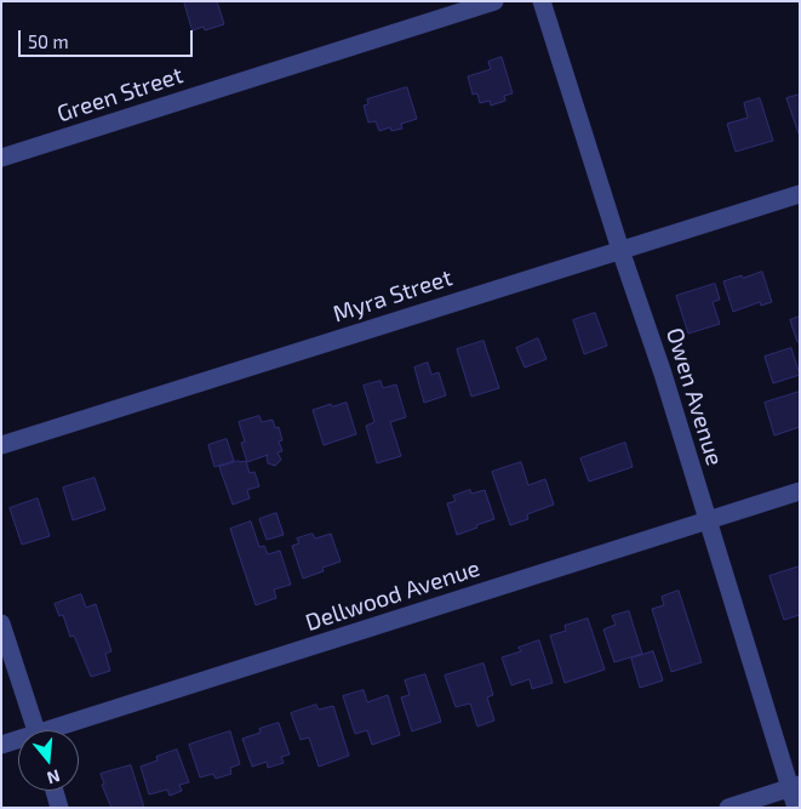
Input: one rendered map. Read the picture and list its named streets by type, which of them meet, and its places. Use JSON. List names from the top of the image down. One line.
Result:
{"streets":{"street":["Green Street","Myra Street","Owen Avenue","Dellwood Avenue"]},"crossings":[["Myra Street","Owen Avenue"],["Owen Avenue","Dellwood Avenue"]],"scale_bar":"50 m","north":"bottom"}
